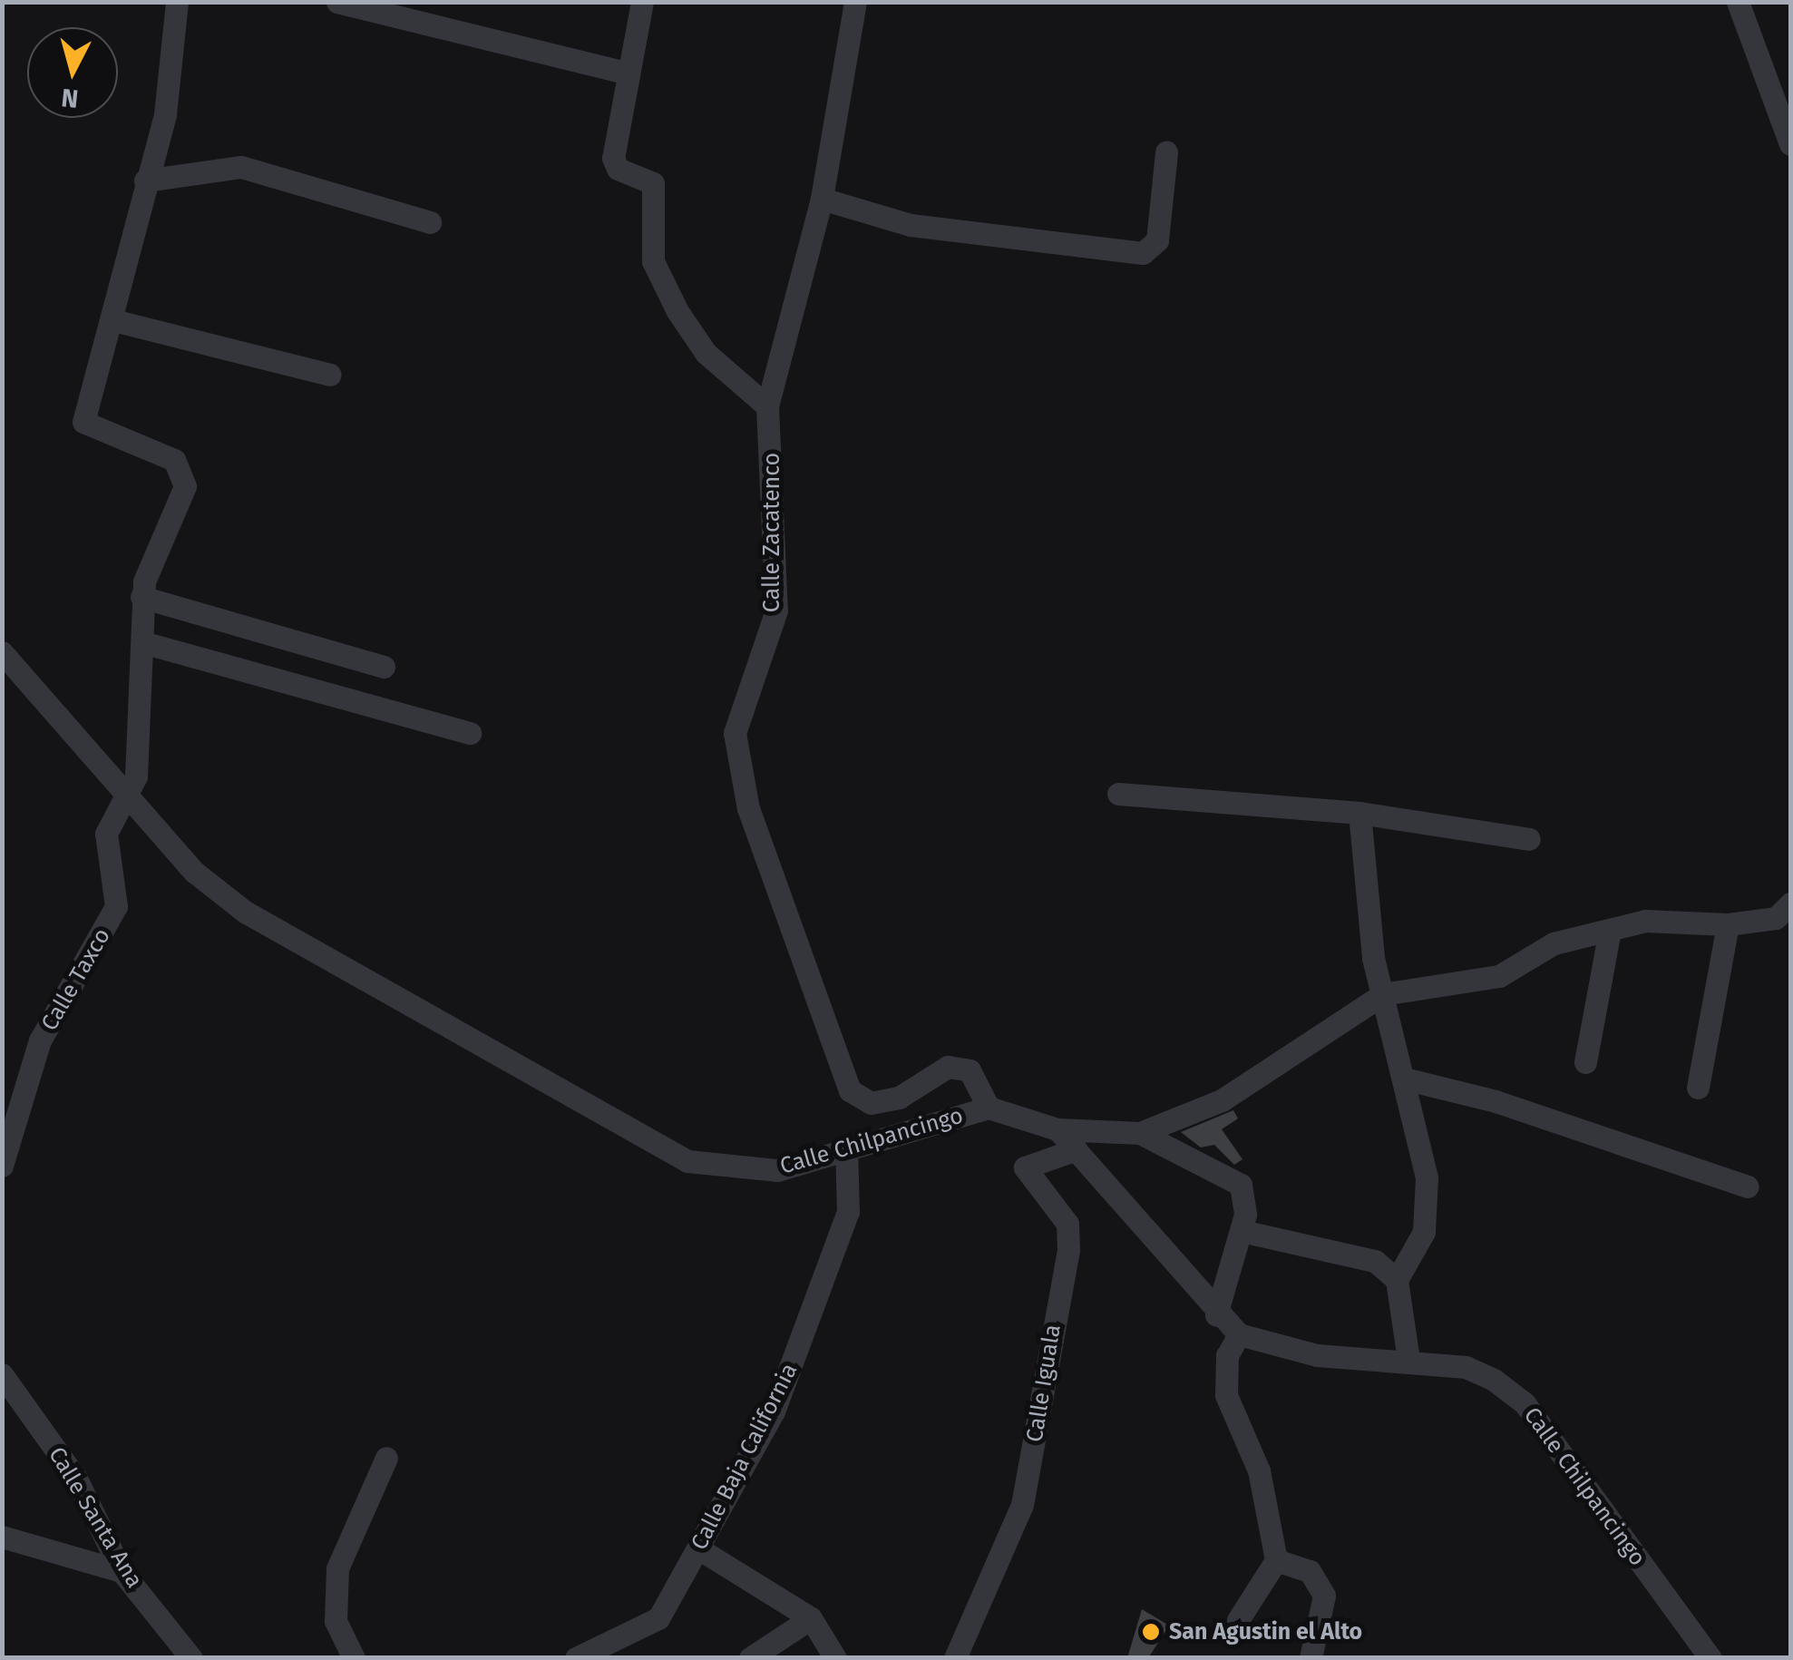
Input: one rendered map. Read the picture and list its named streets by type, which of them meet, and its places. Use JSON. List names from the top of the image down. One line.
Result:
{"streets":{"street":["Calle Zacatenco","Calle Taxco","Calle Chilpancingo","Calle Iguala","Calle Baja California","Calle Santa Ana"]},"crossings":[["Calle Zacatenco","Calle Chilpancingo"],["Calle Taxco","Calle Chilpancingo"],["Calle Chilpancingo","Calle Iguala"],["Calle Chilpancingo","Calle Baja California"]],"places":["San Agustin el Alto"],"north":"bottom"}
